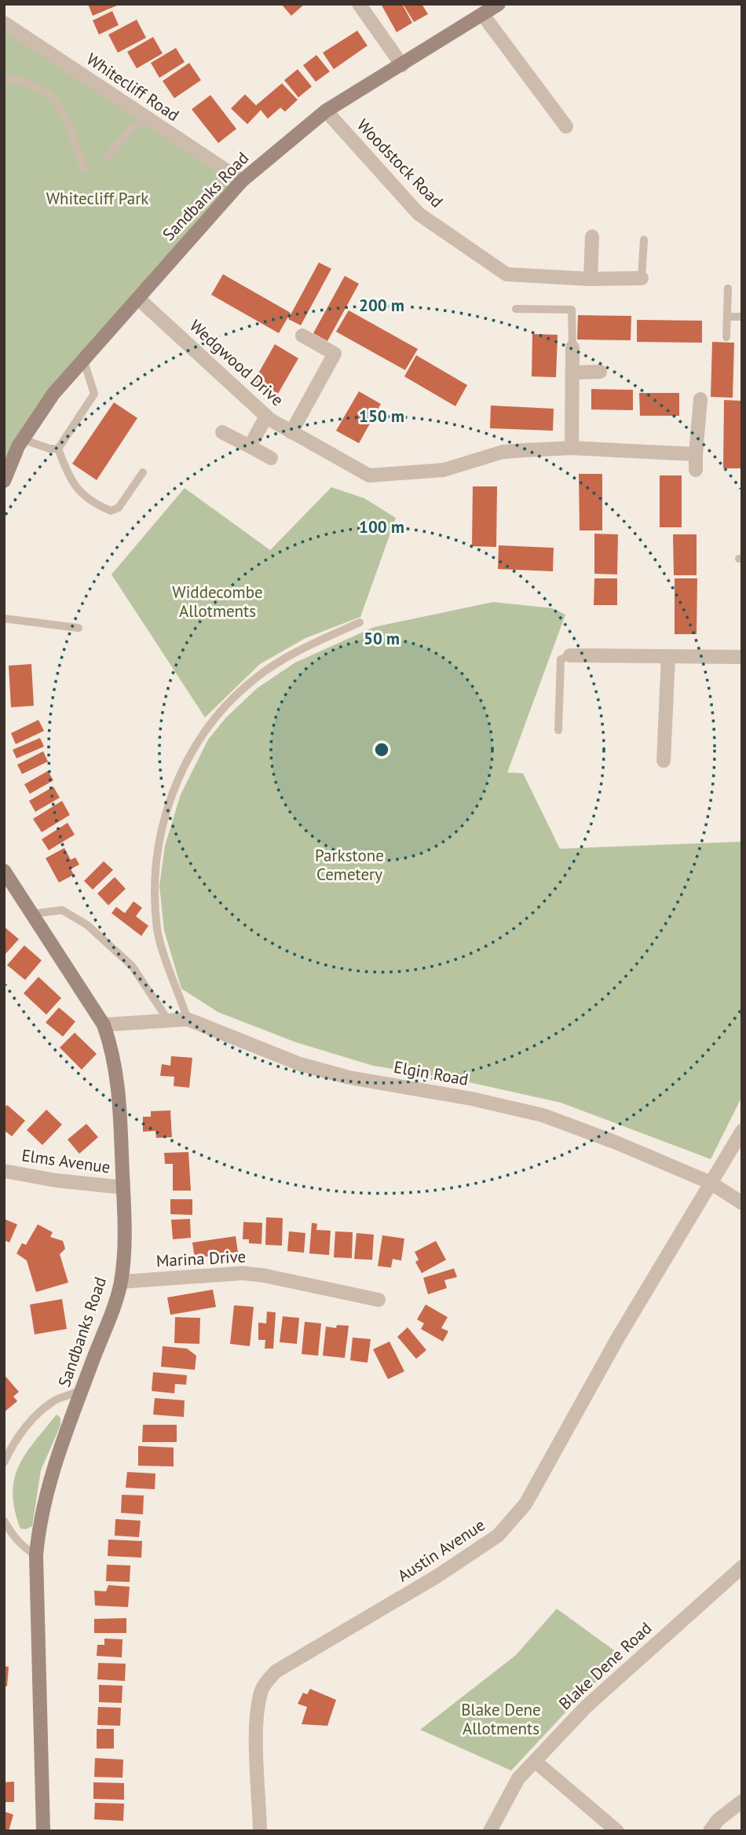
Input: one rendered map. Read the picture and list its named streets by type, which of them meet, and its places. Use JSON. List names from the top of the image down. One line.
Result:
{"streets":{"main road":["Sandbanks Road"],"street":["Whitecliff Road","Woodstock Road","Wedgwood Drive","Elgin Road","Elms Avenue","Marina Drive","Austin Avenue","Blake Dene Road"]},"crossings":[["Whitecliff Road","Sandbanks Road"],["Woodstock Road","Sandbanks Road"],["Sandbanks Road","Wedgwood Drive"],["Sandbanks Road","Elgin Road"],["Sandbanks Road","Elms Avenue"],["Sandbanks Road","Marina Drive"],["Elgin Road","Austin Avenue"]],"parks":["Whitecliff Park","Widdecombe Allotments","Parkstone Cemetery","Blake Dene Allotments"],"rings":["200 m","150 m","100 m","50 m"]}
